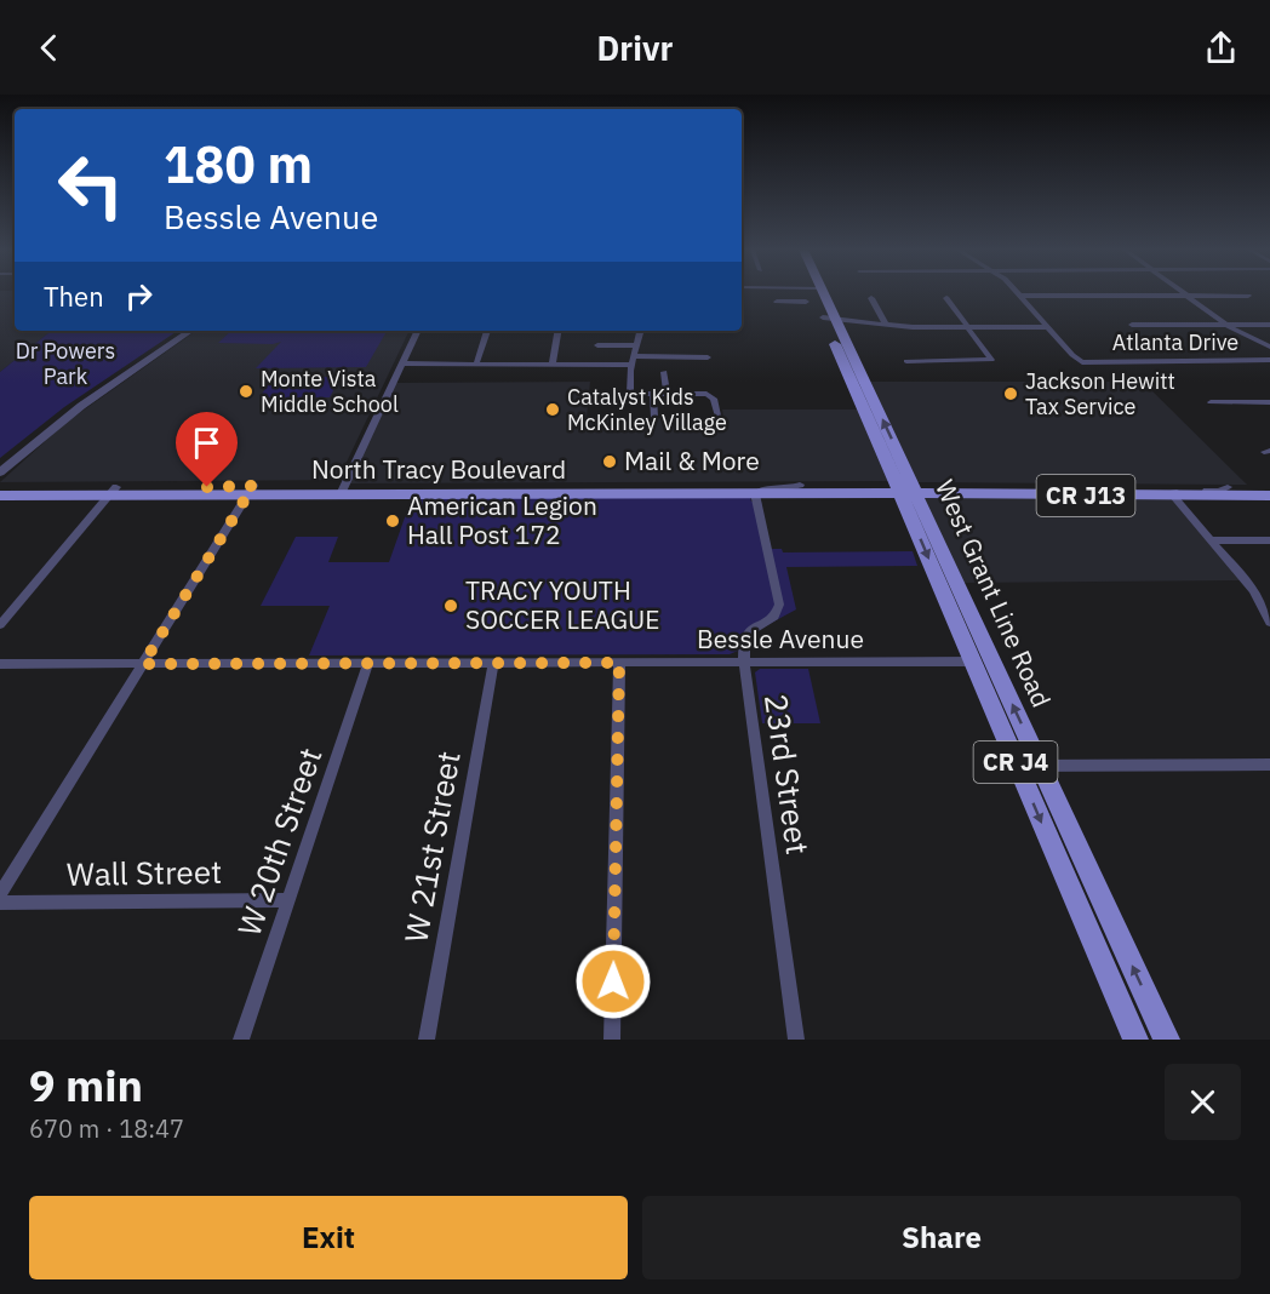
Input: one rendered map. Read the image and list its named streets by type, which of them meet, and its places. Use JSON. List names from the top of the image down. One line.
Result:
{"streets":{"main road":["North Tracy Boulevard","CR J13","West Grant Line Road","CR J4"],"street":["Atlanta Drive","Bessle Avenue","23rd Street","W 20th Street","W 21st Street","Wall Street"]},"crossings":[["North Tracy Boulevard","West Grant Line Road"],["North Tracy Boulevard","23rd Street"],["West Grant Line Road","Bessle Avenue"],["Bessle Avenue","23rd Street"],["Bessle Avenue","W 20th Street"],["Bessle Avenue","W 21st Street"],["W 20th Street","Wall Street"]],"parks":["Dr Powers Park"],"places":["Monte Vista Middle School","Jackson Hewitt Tax Service","Catalyst Kids McKinley Village","Mail & More","American Legion Hall Post 172","TRACY YOUTH SOCCER LEAGUE"],"page":{"header":"Drivr","turn":["180 m","Bessle Avenue"],"then":"Then","heading":["9 min","670 m · 18:47"],"buttons":["Exit","Share"]}}
